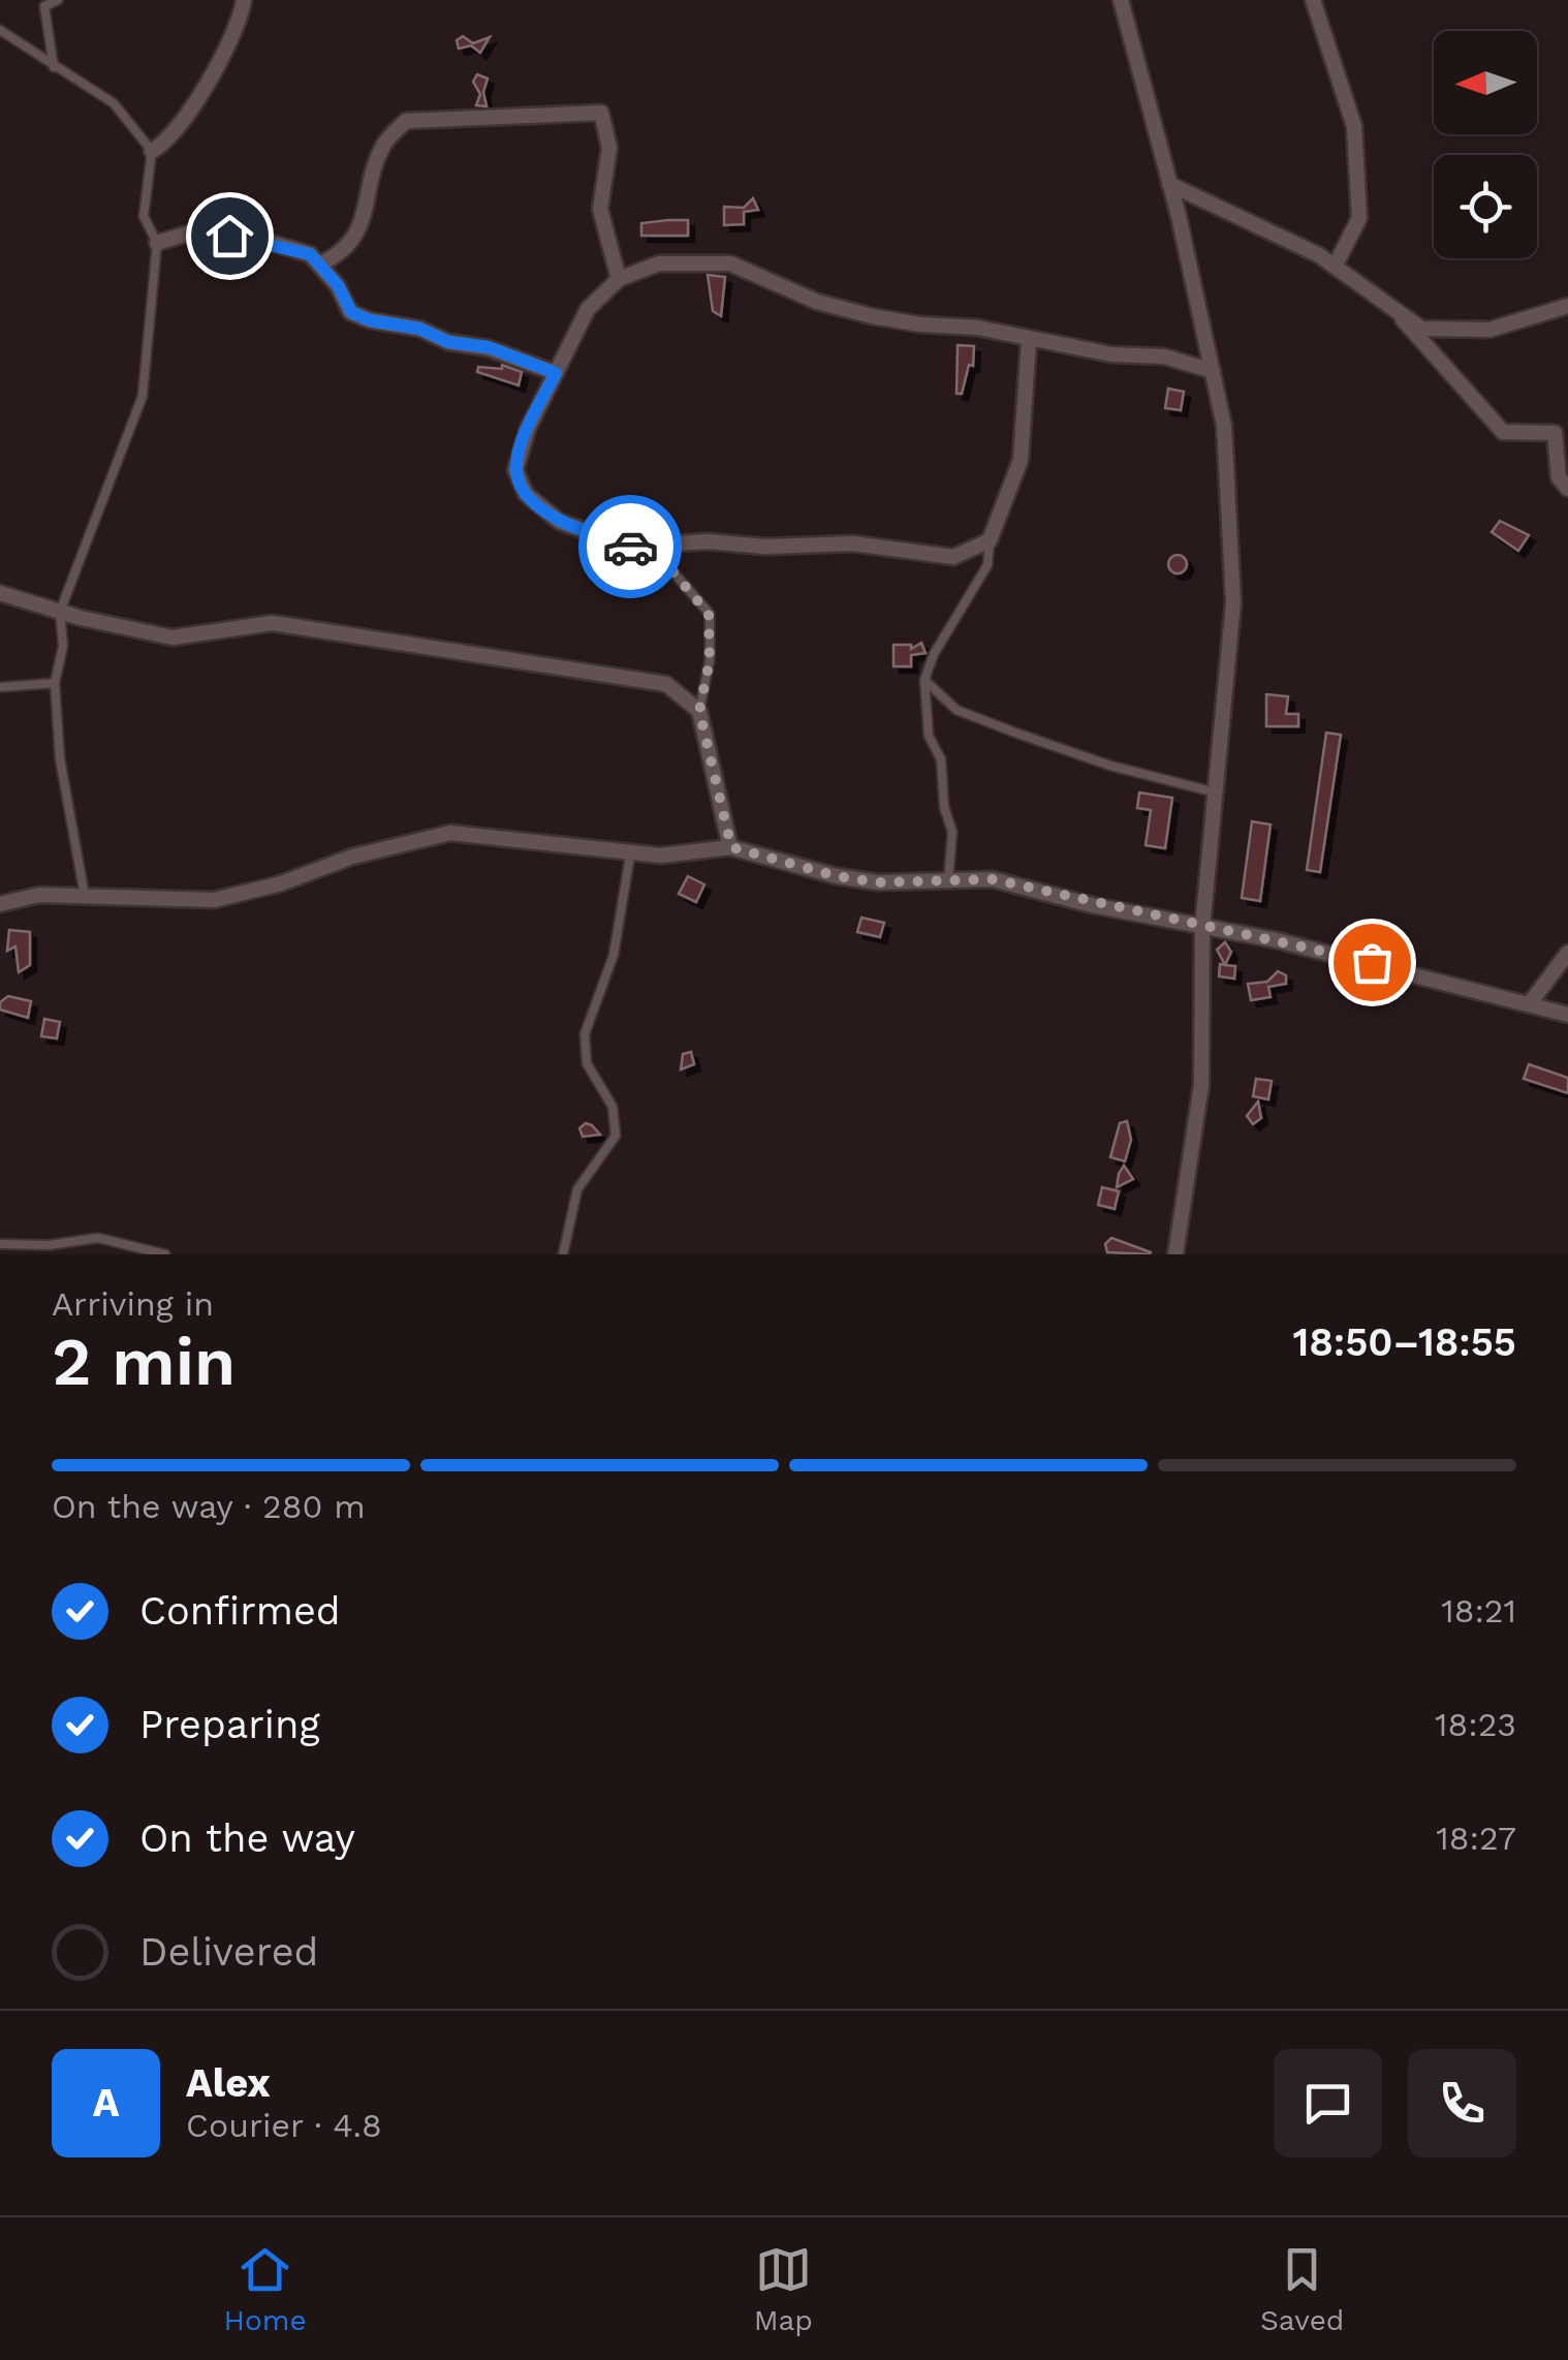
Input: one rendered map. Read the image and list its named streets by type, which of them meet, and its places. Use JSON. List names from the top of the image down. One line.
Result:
{"north":"left","page":{"heading":["2 min","Arriving in","18:50–18:55"],"panel":["Alex","Courier · 4.8"],"bar":"On the way · 280 m","list":[["Confirmed","18:21"],["Preparing","18:23"],["On the way","18:27"],"Delivered"],"round":"A","tabs":["Home","Map","Saved"]}}
